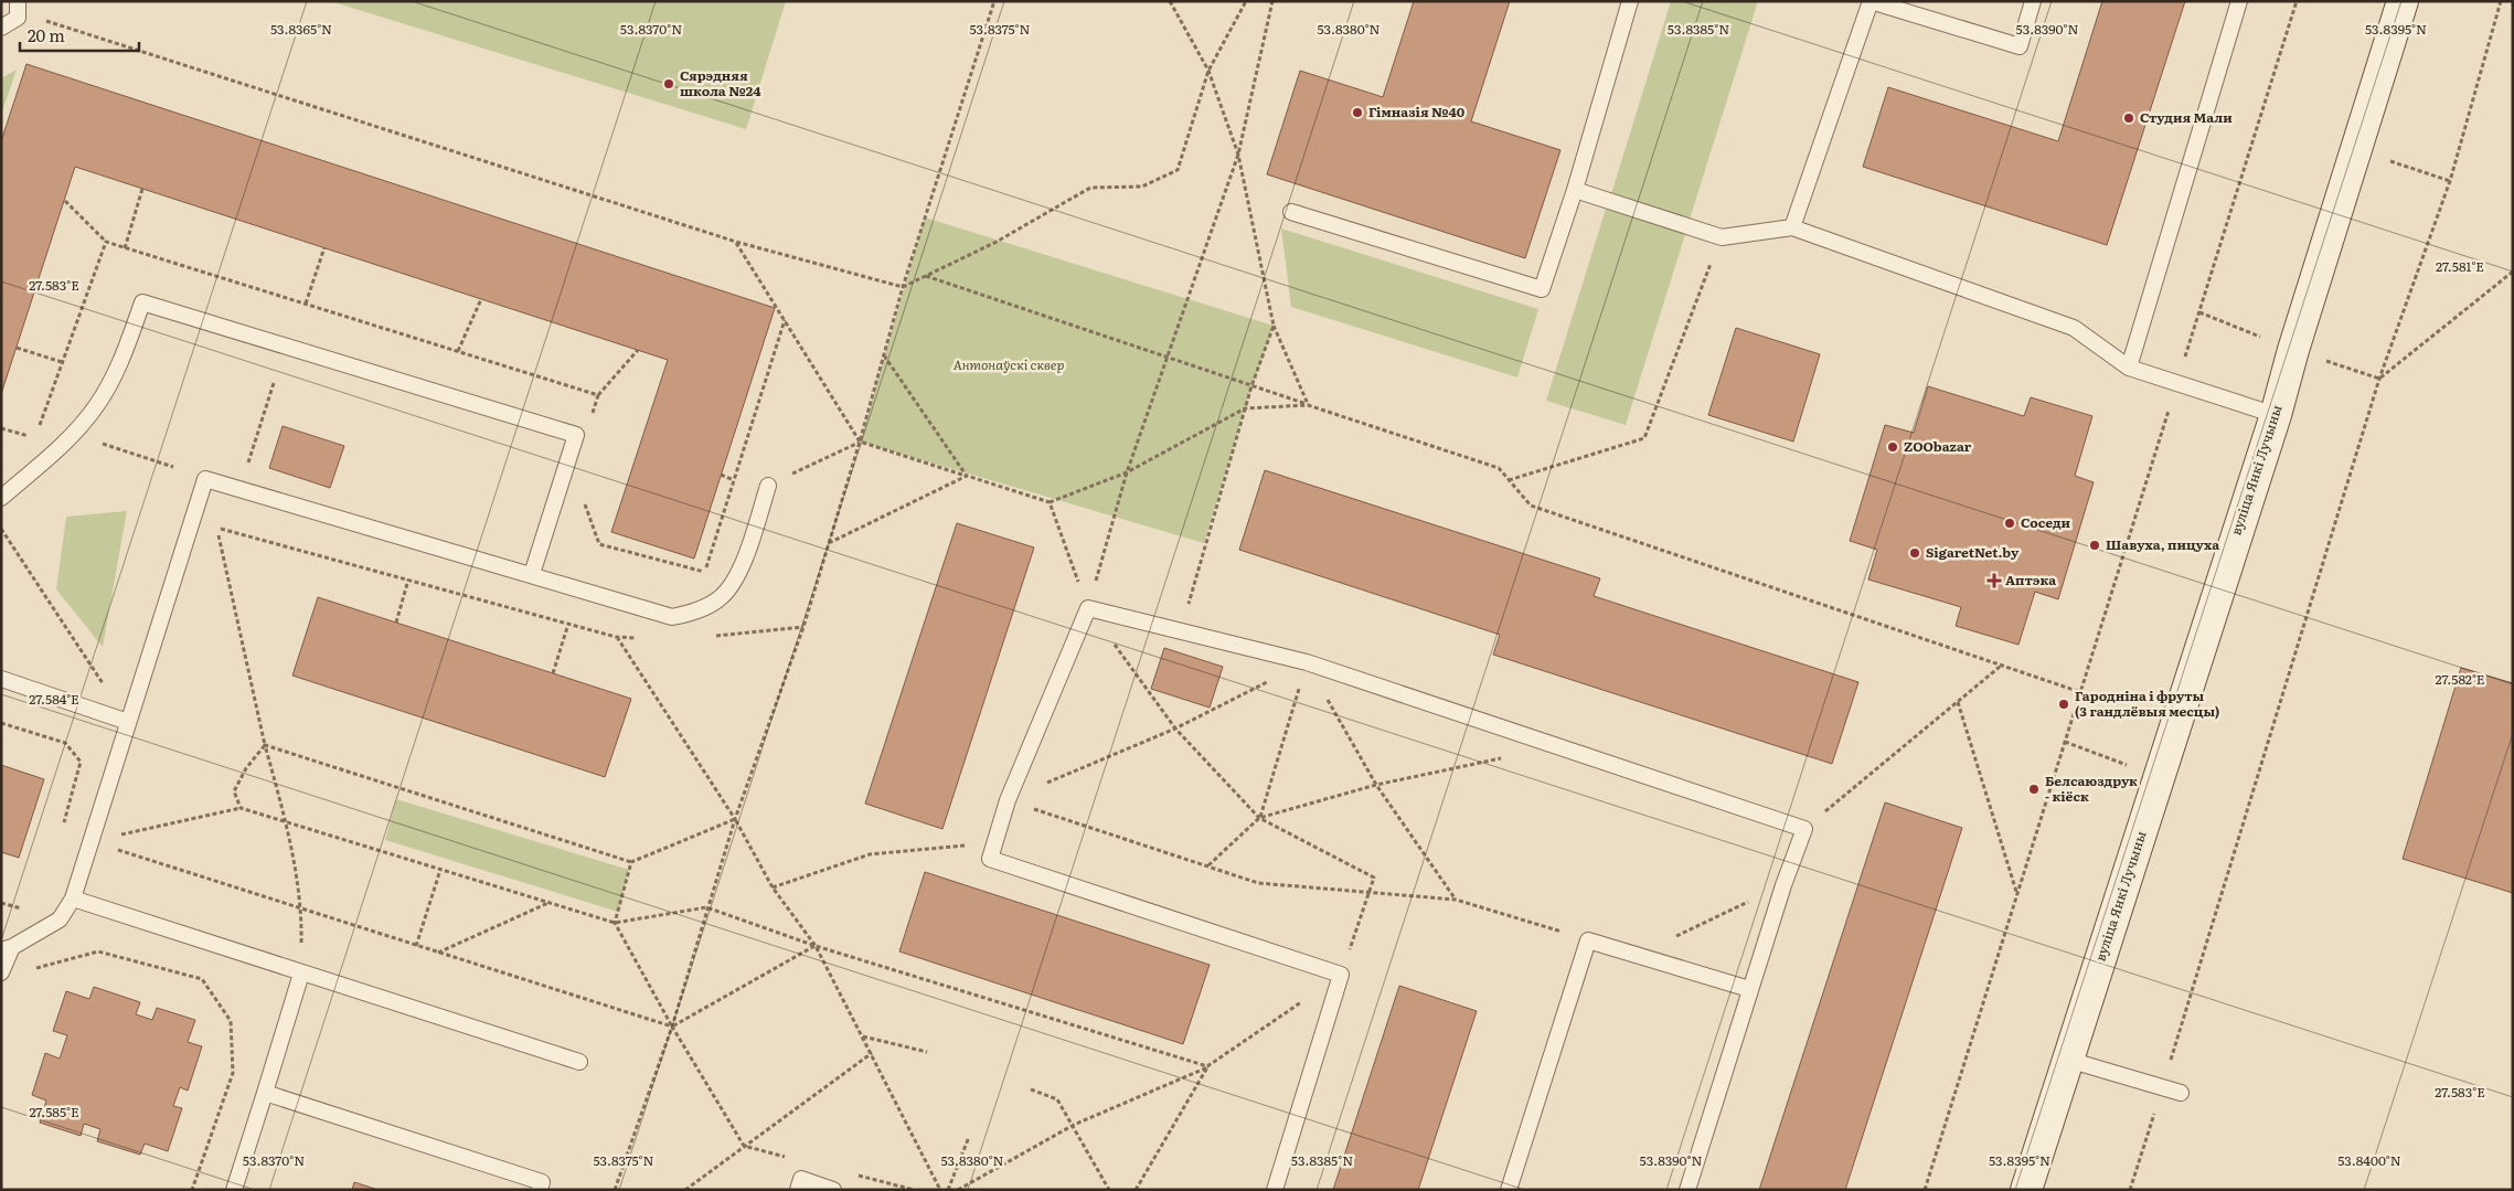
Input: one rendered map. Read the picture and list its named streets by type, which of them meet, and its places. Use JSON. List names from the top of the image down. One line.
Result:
{"streets":{"main road":["вуліца Янкі Лучыны"]},"parks":["Антонаўскі сквер"],"places":{"other":["Сярэдняя школа №24","Гімназія №40","Студия Мали","ZOObazar","Соседи","Шавуха, пицуха","SigaretNet.by","Гародніна і фруты (3 гандлёвыя месцы)","Белсаюздрук - кіёск"],"health":["Аптэка"]},"scale_bar":"20 m","coordinates":["53.8365°N","53.8370°N","53.8375°N","53.8380°N","53.8385°N","53.8390°N","53.8395°N","27.581°E","27.583°E","27.582°E","27.584°E","27.585°E","53.8400°N"]}
